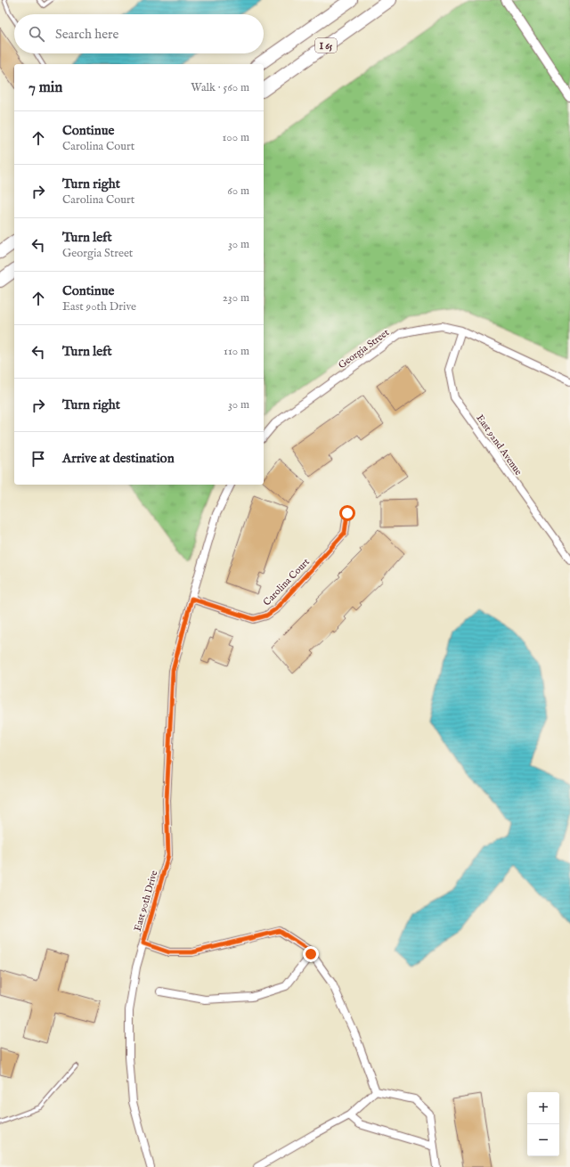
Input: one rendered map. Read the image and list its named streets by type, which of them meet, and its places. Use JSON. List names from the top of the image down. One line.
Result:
{"streets":{"highway":["I 65"],"street":["Georgia Street","East 92nd Avenue","Carolina Court","East 90th Drive"]},"crossings":[["Georgia Street","East 92nd Avenue"],["Carolina Court","East 90th Drive"]],"page":{"search":"Search here","heading":["7 min","Walk · 560 m"],"list":[["Continue","Carolina Court","100 m"],["Turn right","Carolina Court","60 m"],["Turn left","Georgia Street","30 m"],["Continue","East 90th Drive","230 m"],["Turn left","110 m"],["Turn right","30 m"],"Arrive at destination"],"map_buttons":["+","−"]}}
